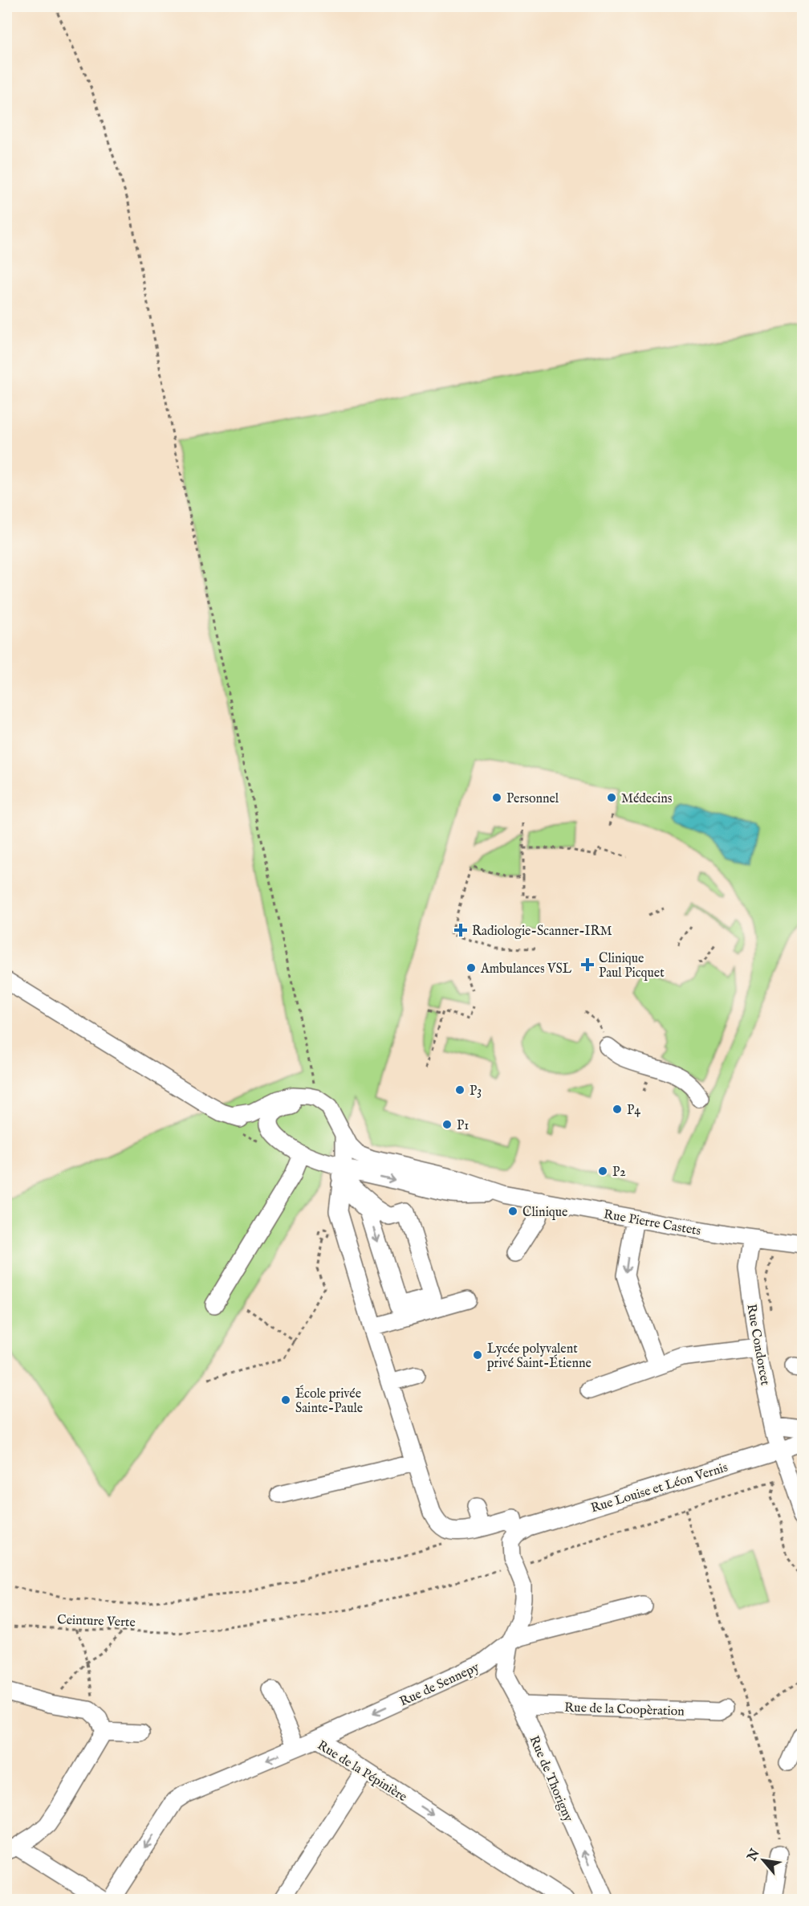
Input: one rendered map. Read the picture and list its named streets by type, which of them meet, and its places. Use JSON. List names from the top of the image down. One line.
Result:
{"streets":{"street":["Rue Pierre Castets","Rue Condorcet","Rue Louise et Léon Vernis","Rue de Sennepy","Rue de la Coopèration","Rue de la Pépinière","Rue de Thorigny"],"path":["Ceinture Verte"]},"crossings":[["Rue Pierre Castets","Rue Condorcet"],["Rue Condorcet","Rue Louise et Léon Vernis"],["Rue de Sennepy","Rue de la Pépinière"],["Rue de la Coopèration","Rue de Thorigny"]],"one_way":["Rue de Sennepy","Rue de Thorigny"],"places":{"other":["Personnel","Médecins","Ambulances VSL","P3","P4","P1","P2","Clinique","Lycée polyvalent privé Saint-Étienne","École privée Sainte-Paule"],"health":["Radiologie-Scanner-IRM","Clinique Paul Picquet"]},"north":"top left"}
